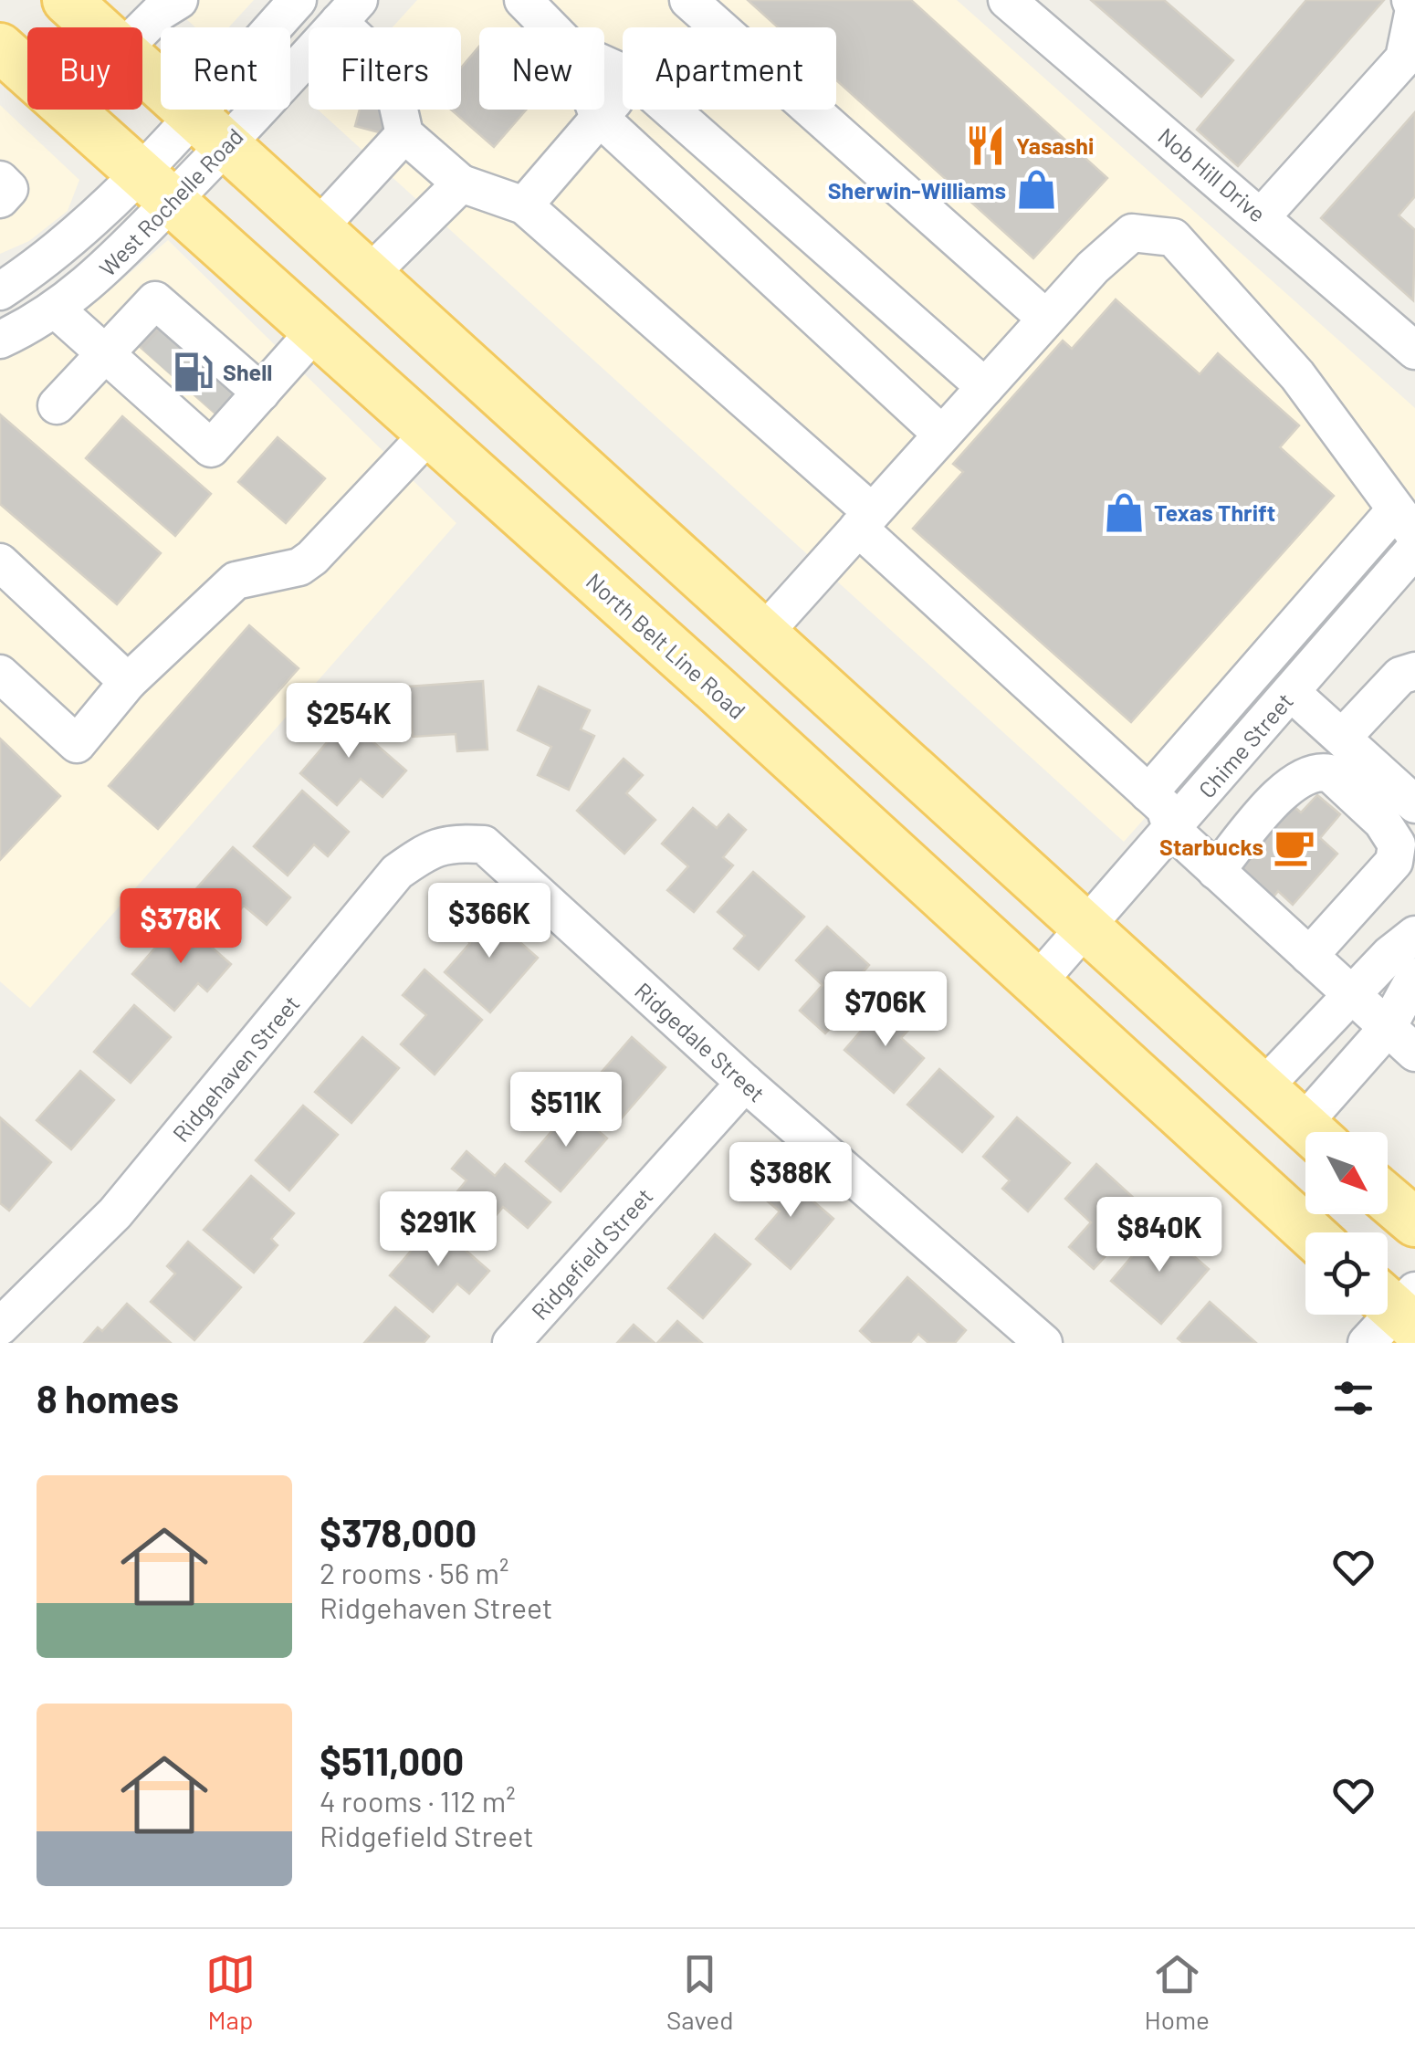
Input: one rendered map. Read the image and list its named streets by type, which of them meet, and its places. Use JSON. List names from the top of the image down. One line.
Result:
{"streets":{"main road":["North Belt Line Road"],"street":["Nob Hill Drive","West Rochelle Road","Chime Street","Ridgedale Street","Ridgehaven Street","Ridgefield Street"]},"crossings":[["West Rochelle Road","North Belt Line Road"],["North Belt Line Road","Chime Street"],["Ridgedale Street","Ridgehaven Street"],["Ridgedale Street","Ridgefield Street"]],"places":{"restaurant":["Yasashi"],"shop":["Sherwin-Williams","Texas Thrift"],"fuel station":["Shell"],"cafe":["Starbucks"]},"north":"bottom right","page":{"chip":["Buy","Rent","Filters","New","Apartment"],"price":["$254K","$366K","$378K","$706K","$511K","$388K","$291K","$840K"],"heading":"8 homes","list":[{"name":"$378,000","note":"2 rooms · 56 m² · Ridgehaven Street"},{"name":"$511,000","note":"4 rooms · 112 m² · Ridgefield Street"}],"tabs":["Map","Saved","Home"]}}
